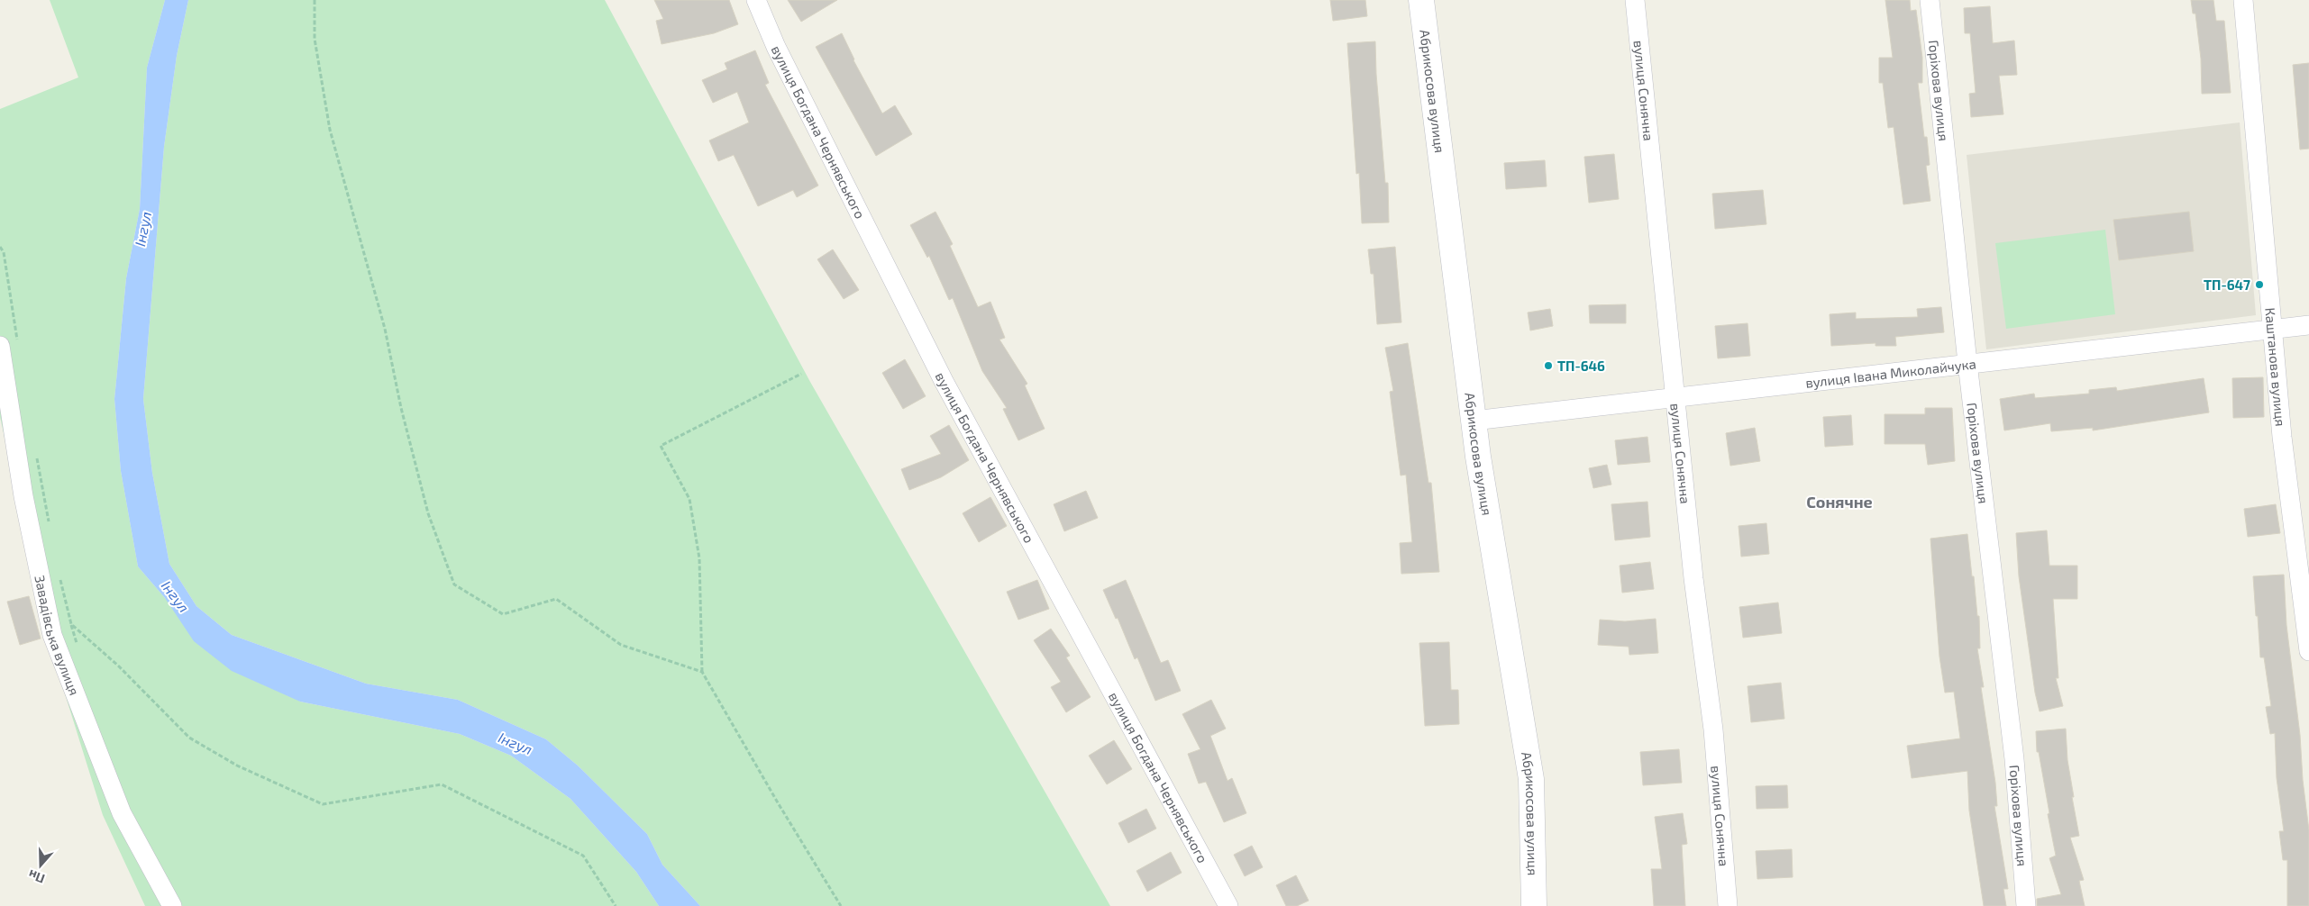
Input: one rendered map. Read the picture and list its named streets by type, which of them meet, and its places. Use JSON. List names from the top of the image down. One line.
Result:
{"streets":{"street":["вулиця Сонячна","Горіхова вулиця","Абрикосова вулиця","вулиця Богдана Чернявського","Каштанова вулиця","вулиця Івана Миколайчука","Завадівська вулиця"]},"crossings":[["вулиця Сонячна","вулиця Івана Миколайчука"],["Горіхова вулиця","вулиця Івана Миколайчука"],["Абрикосова вулиця","вулиця Івана Миколайчука"],["Каштанова вулиця","вулиця Івана Миколайчука"]],"districts":["Сонячне"],"water":["Інгул"],"places":["ТП-647","ТП-646"],"north":"bottom"}
